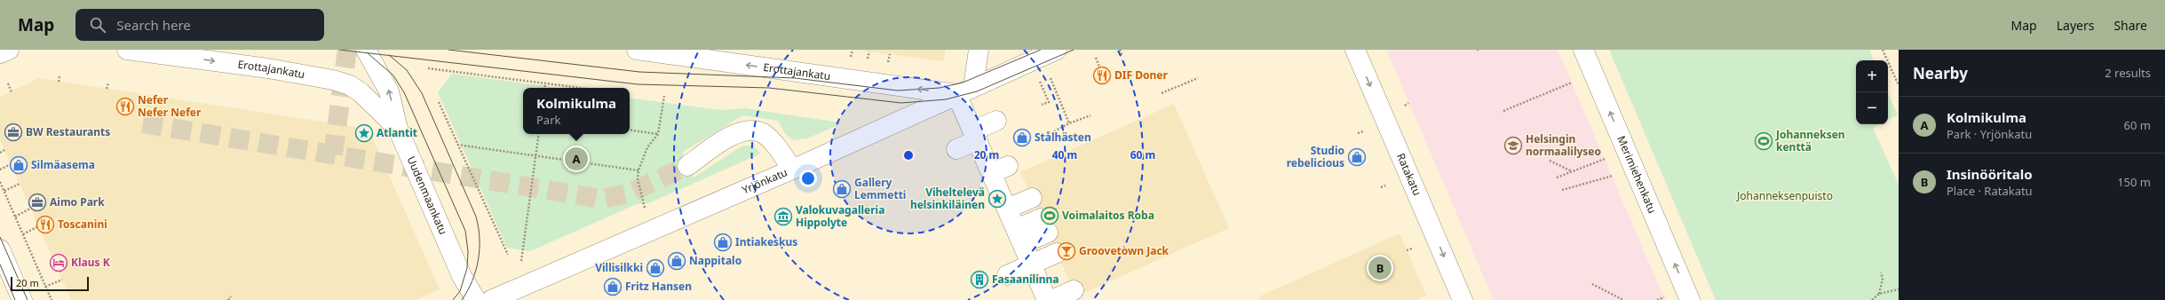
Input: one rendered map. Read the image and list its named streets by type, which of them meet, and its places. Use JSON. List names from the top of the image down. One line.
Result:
{"streets":{"street":["Erottajankatu","Ratakatu","Merimiehenkatu","Yrjönkatu","Uudenmaankatu"]},"crossings":[["Erottajankatu","Yrjönkatu"],["Erottajankatu","Uudenmaankatu"]],"one_way":["Ratakatu","Merimiehenkatu"],"parks":["Johanneksenpuisto"],"places":{"restaurant":["DIF Doner","Nefer Nefer Nefer","Toscanini"],"office":["BW Restaurants","Aimo Park"],"place":["Atlantit","Viheltelevä helsinkiläinen"],"shop":["Stålhästen","Studio rebelicious","Silmäasema","Gallery Lemmetti","Intiakeskus","Nappitalo","Villisilkki","Fritz Hansen"],"sports":["Johanneksen kenttä","Voimalaitos Roba"],"school or university":["Helsingin normaalilyseo"],"museum":["Valokuvagalleria Hippolyte"],"bar":["Groovetown Jack"],"hotel":["Klaus K"],"building":["Fasaanilinna"]},"scale_bar":"20 m","page":{"header":"Map","search":"Search here","nav":["Map","Layers","Share"],"heading":["Nearby","2 results"],"map_buttons":["+","−"],"popup":["Kolmikulma","Park"],"list":[{"mark":"A","name":"Kolmikulma","note":"Park · Yrjönkatu","value":"60 m"},{"mark":"B","name":"Insinööritalo","note":"Place · Ratakatu","value":"150 m"}],"pins":["A","B"],"scale":"20 m"},"rings":["20 m","40 m","60 m"]}
